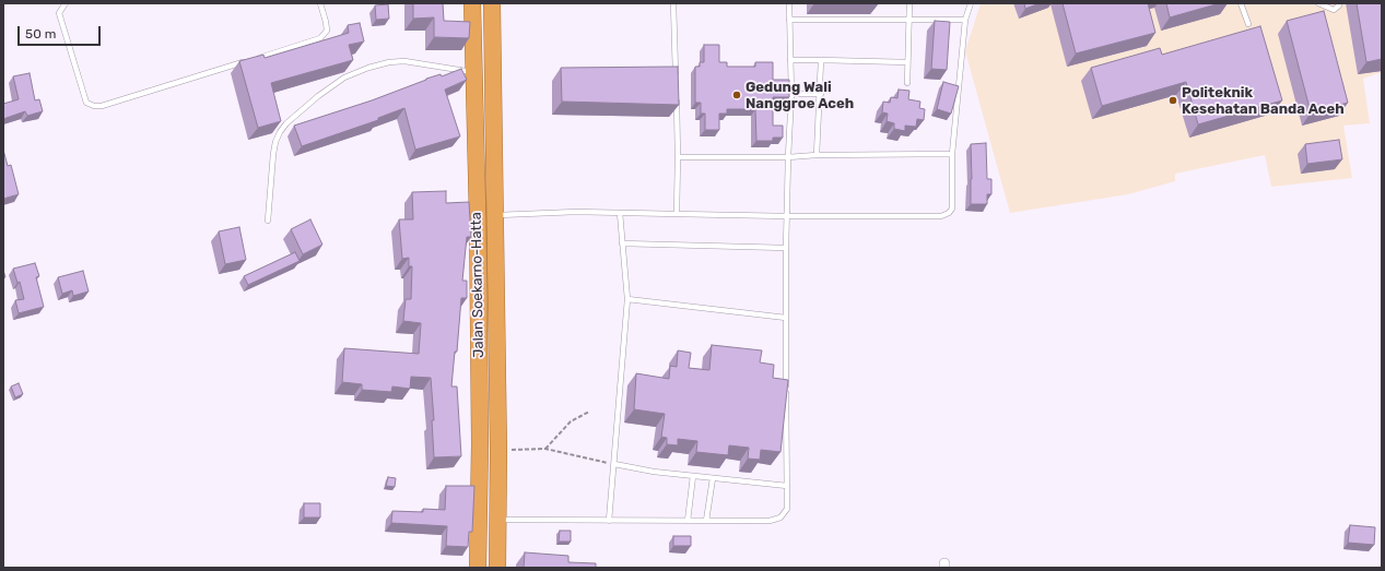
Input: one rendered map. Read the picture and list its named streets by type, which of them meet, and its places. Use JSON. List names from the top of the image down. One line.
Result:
{"streets":{"highway":["Jalan Soekarno-Hatta"]},"places":["Gedung Wali Nanggroe Aceh","Politeknik Kesehatan Banda Aceh"],"scale_bar":"50 m"}
